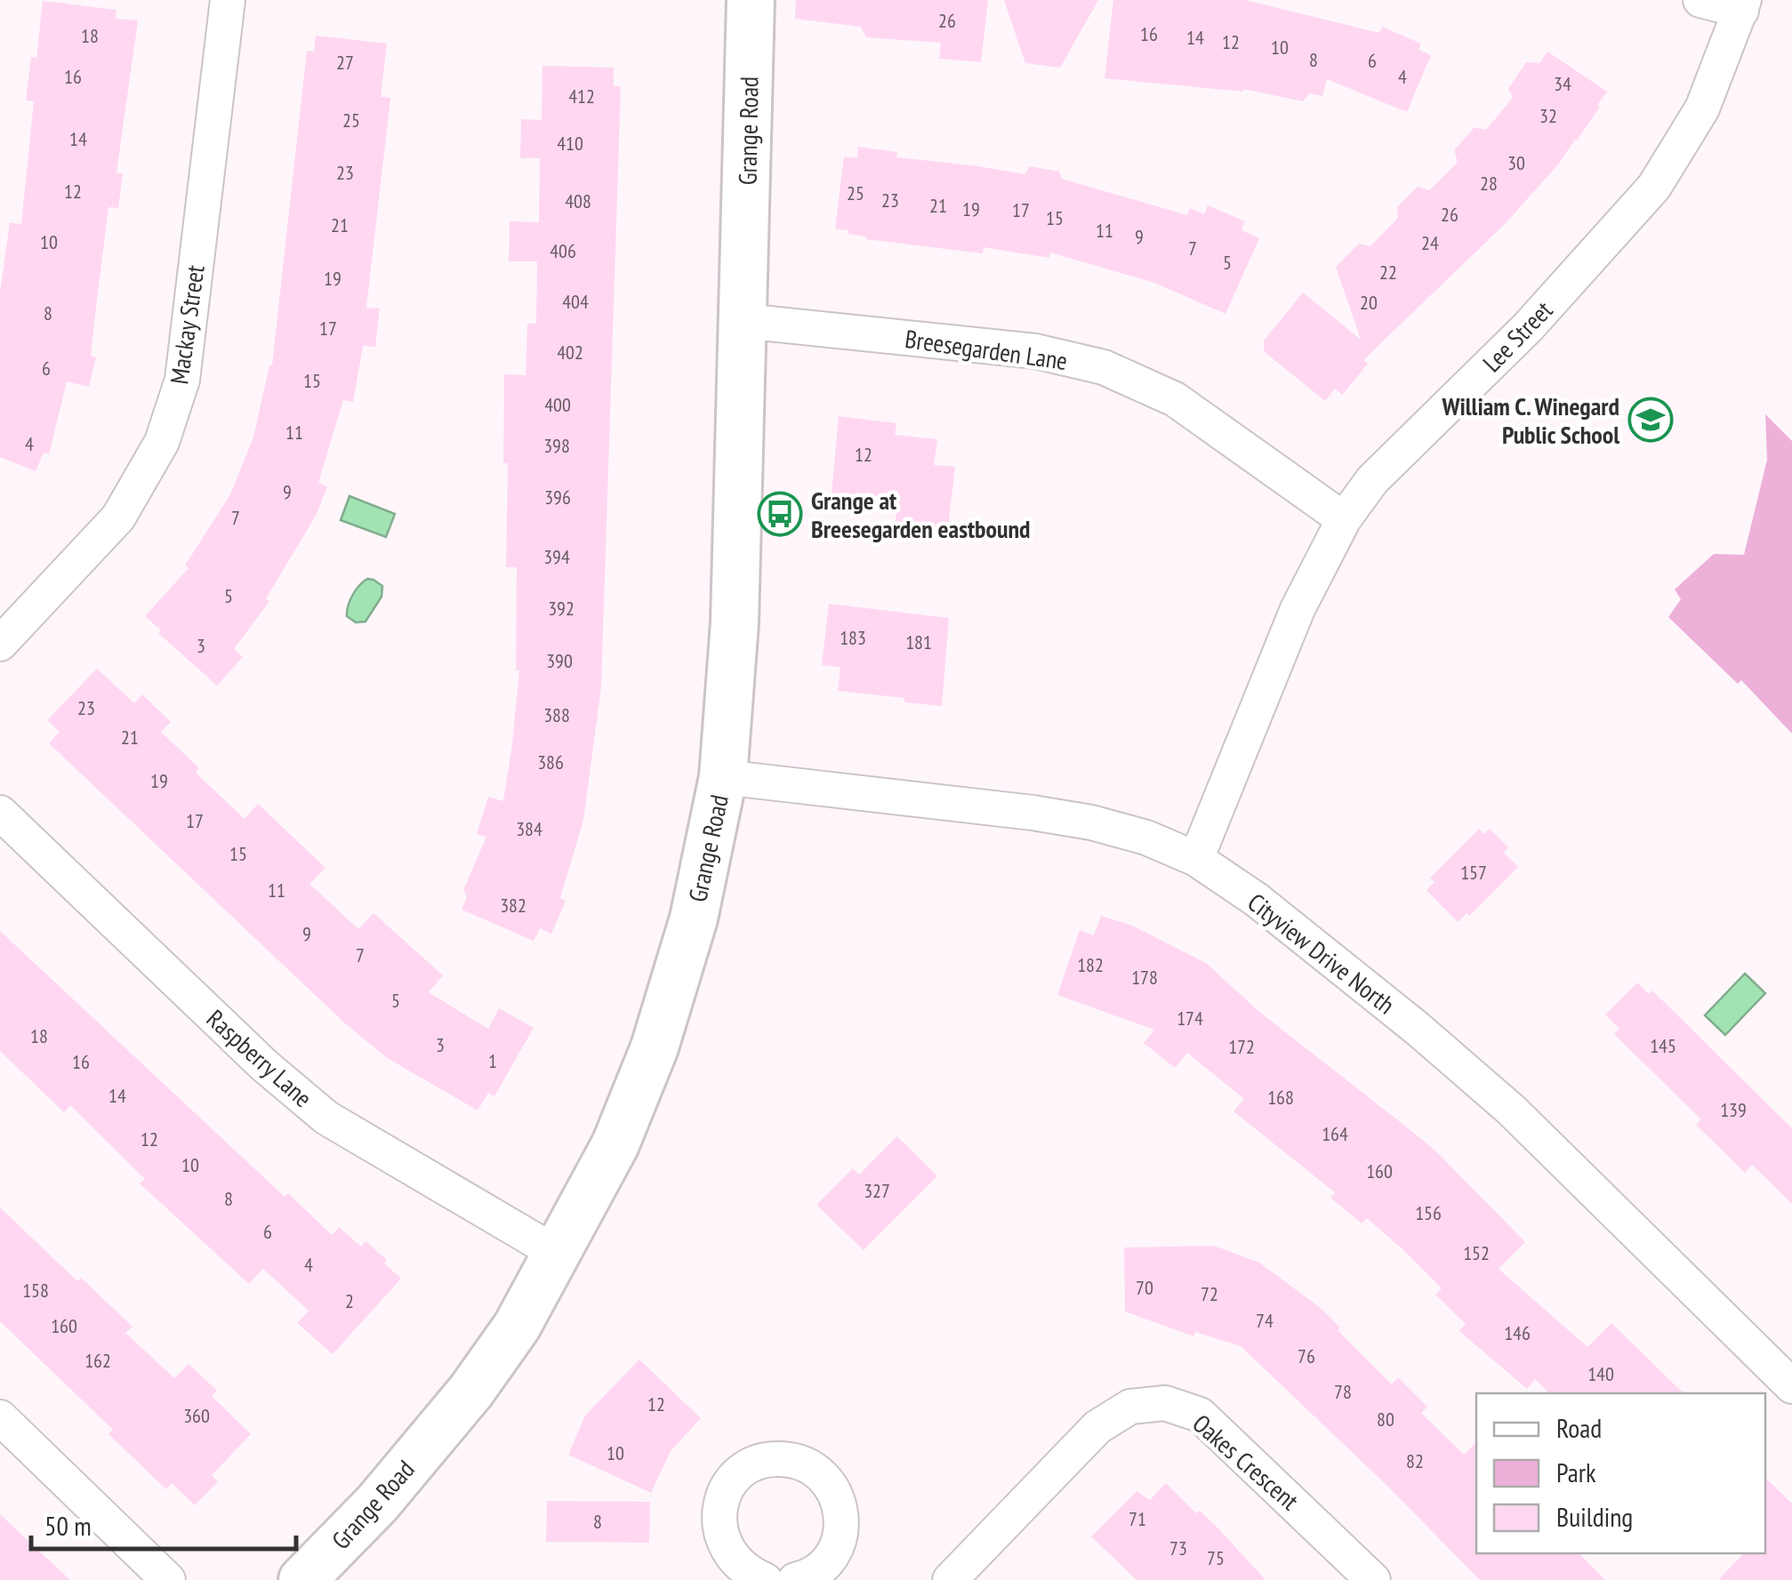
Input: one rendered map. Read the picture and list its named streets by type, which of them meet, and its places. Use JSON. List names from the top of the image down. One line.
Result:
{"streets":{"main road":["Grange Road"],"street":["Mackay Street","Lee Street","Breesegarden Lane","Cityview Drive North","Raspberry Lane","Oakes Crescent"]},"crossings":[["Grange Road","Breesegarden Lane"],["Grange Road","Cityview Drive North"],["Grange Road","Raspberry Lane"],["Lee Street","Breesegarden Lane"],["Lee Street","Cityview Drive North"]],"places":{"school or university":["William C. Winegard Public School"],"bus stop":["Grange at Breesegarden eastbound"]},"house_numbers":["26","16","18","14","12","10","8","6","27","16","4","34","412","32","25","14","410","30","23","28","12","25","23","408","21","19","17","26","15","21","11","9","10","24","7","406","5","22","19","404","20","8","17","402","6","15","400","11","4","398","12","9","396","7","394","5","392","183","181","3","390","23","388","21","386","19","17","384","15","157","11","382","9","7","182","178","5","174","18","3","145","172","1","16","14","168","139","164","12","10","160","327","8","156","6","152","4","70","158","72","2","74","160","146","76","162","140","78","12","360","80","10","82","71","8","73","75"],"legend":["Road","Park","Building"],"scale_bar":"50 m"}
